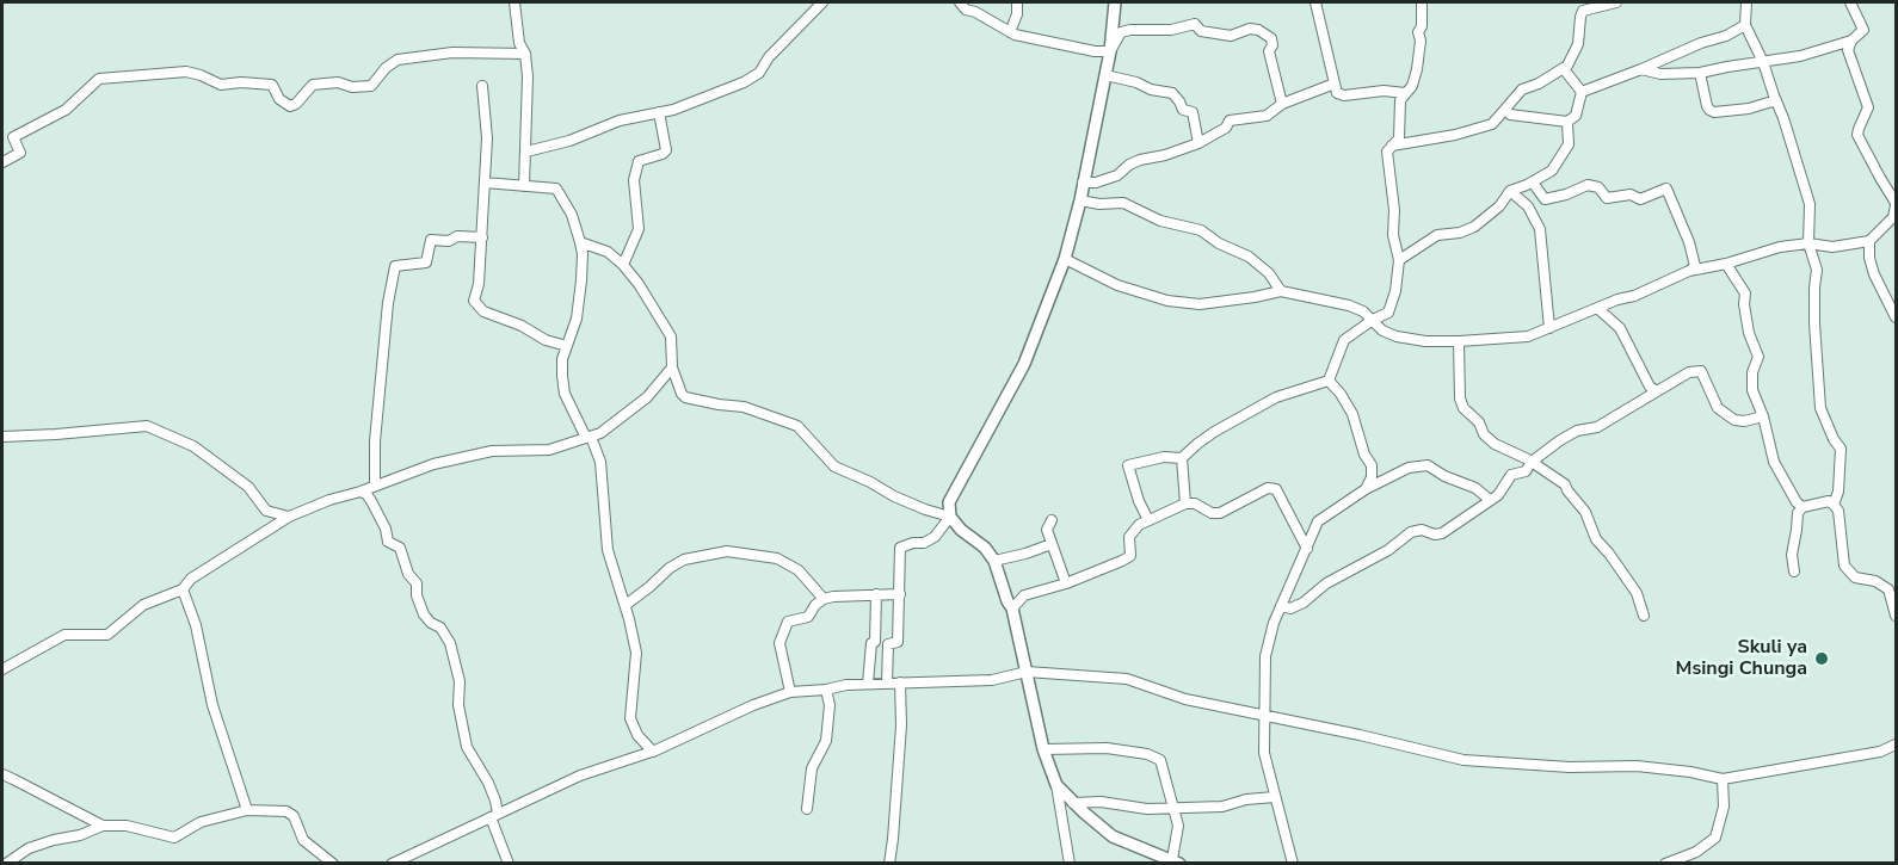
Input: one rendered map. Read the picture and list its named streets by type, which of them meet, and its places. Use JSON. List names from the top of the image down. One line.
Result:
{"places":["Skuli ya Msingi Chunga"]}
